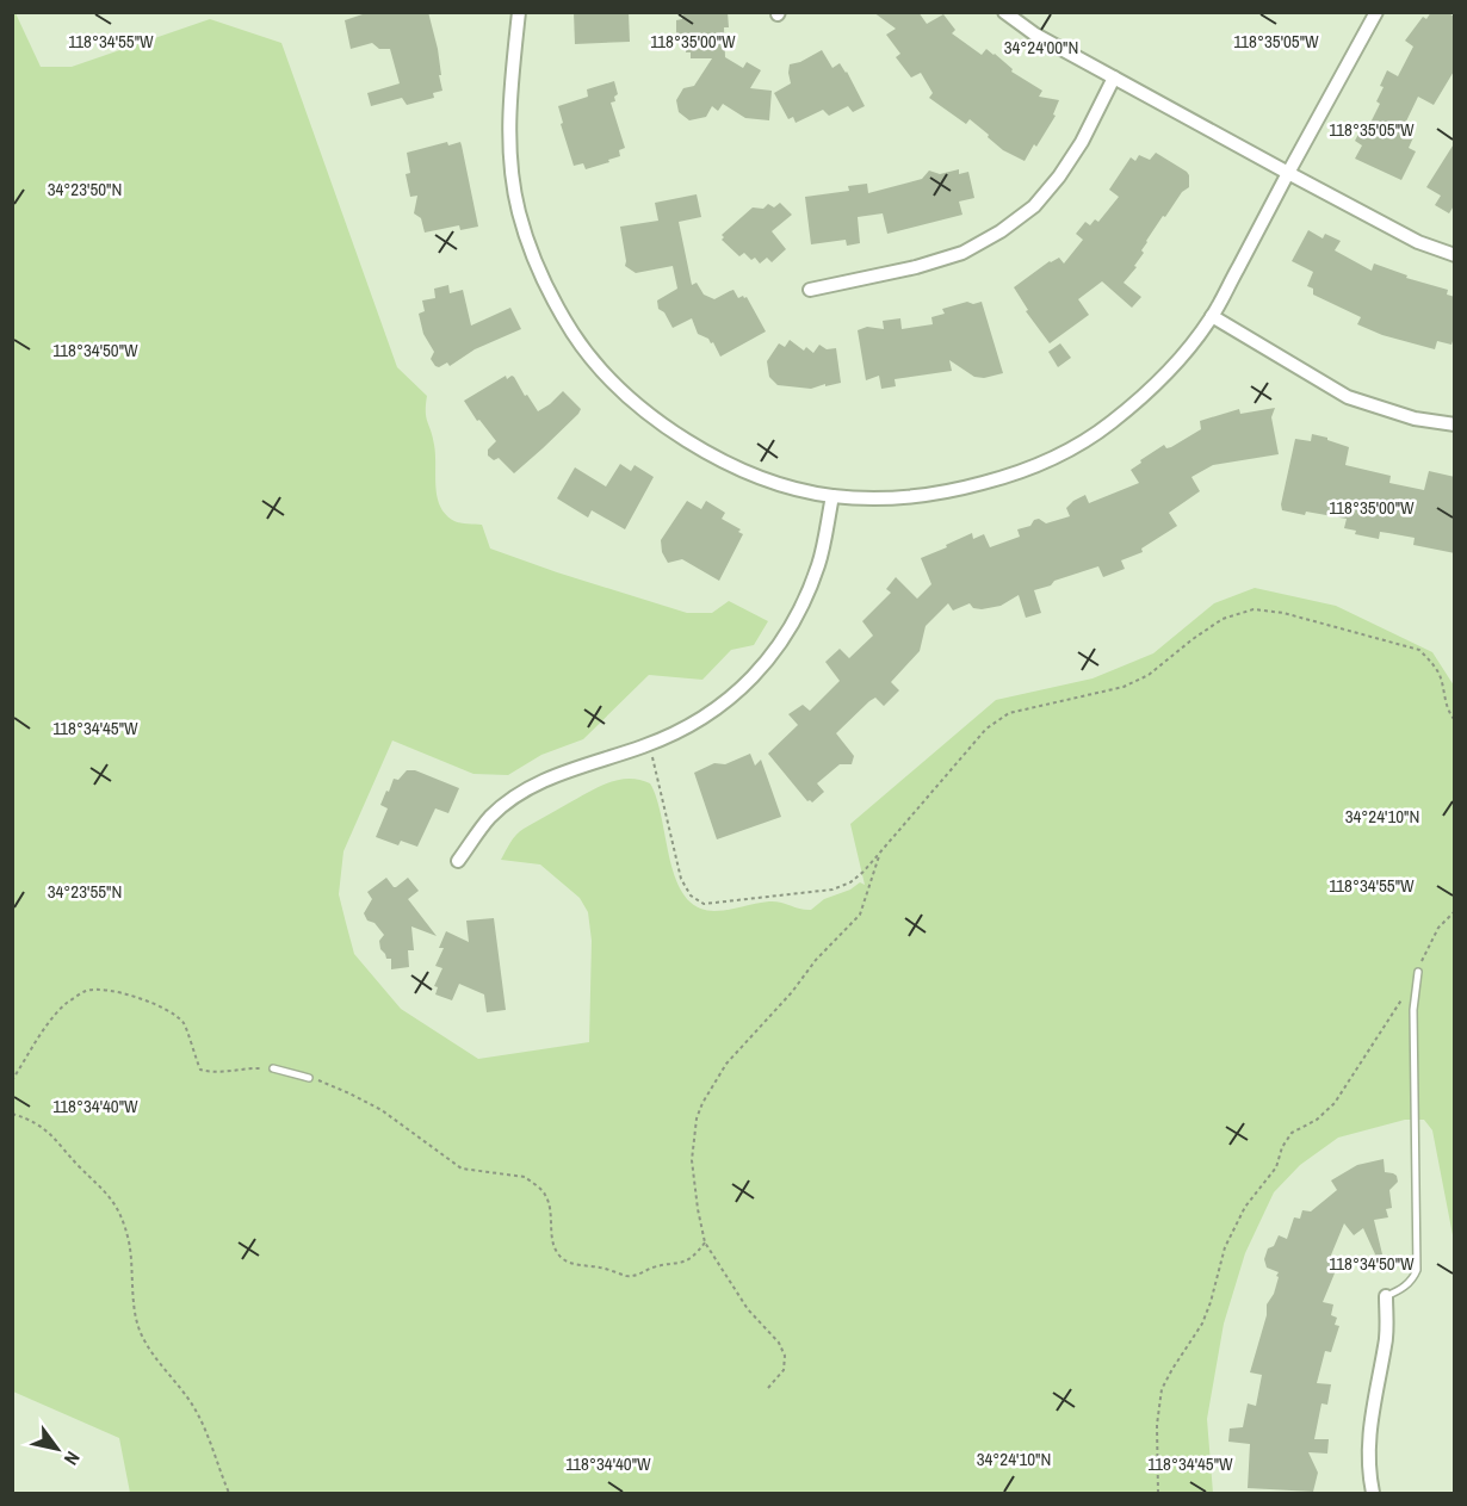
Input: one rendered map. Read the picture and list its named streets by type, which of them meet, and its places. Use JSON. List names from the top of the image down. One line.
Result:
{"north":"bottom right","coordinates":["118°35'05\"W","118°34'55\"W","118°35'00\"W","34°24'00\"N","34°23'50\"N","118°34'50\"W","118°34'45\"W","34°24'10\"N","34°23'55\"N","118°34'40\"W"]}
